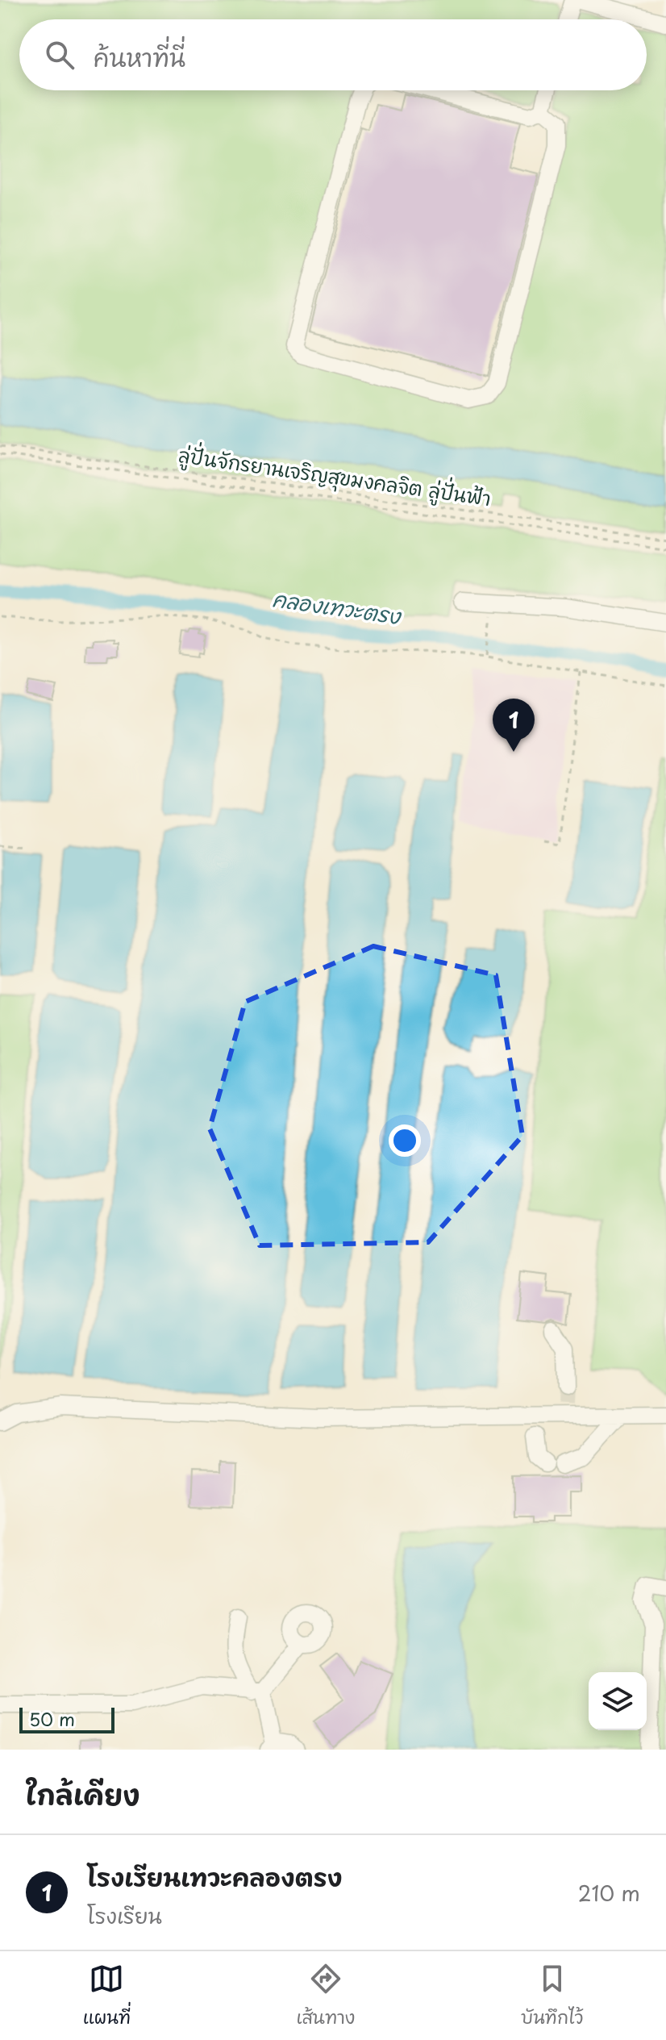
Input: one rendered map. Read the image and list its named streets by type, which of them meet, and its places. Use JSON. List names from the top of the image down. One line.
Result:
{"streets":{"path":["ลู่ปั่นจักรยานเจริญสุขมงคลจิต ลู่ปั่นฟ้า"]},"water":["คลองเทวะตรง"],"scale_bar":"50 m","page":{"search":"ค้นหาที่นี่","pins":"1","scale":"50 m","heading":"ใกล้เคียง","list":[{"mark":"1","name":"โรงเรียนเทวะคลองตรง","note":"โรงเรียน","value":"210 m"}],"nav":["แผนที่","เส้นทาง","บันทึกไว้"]}}
